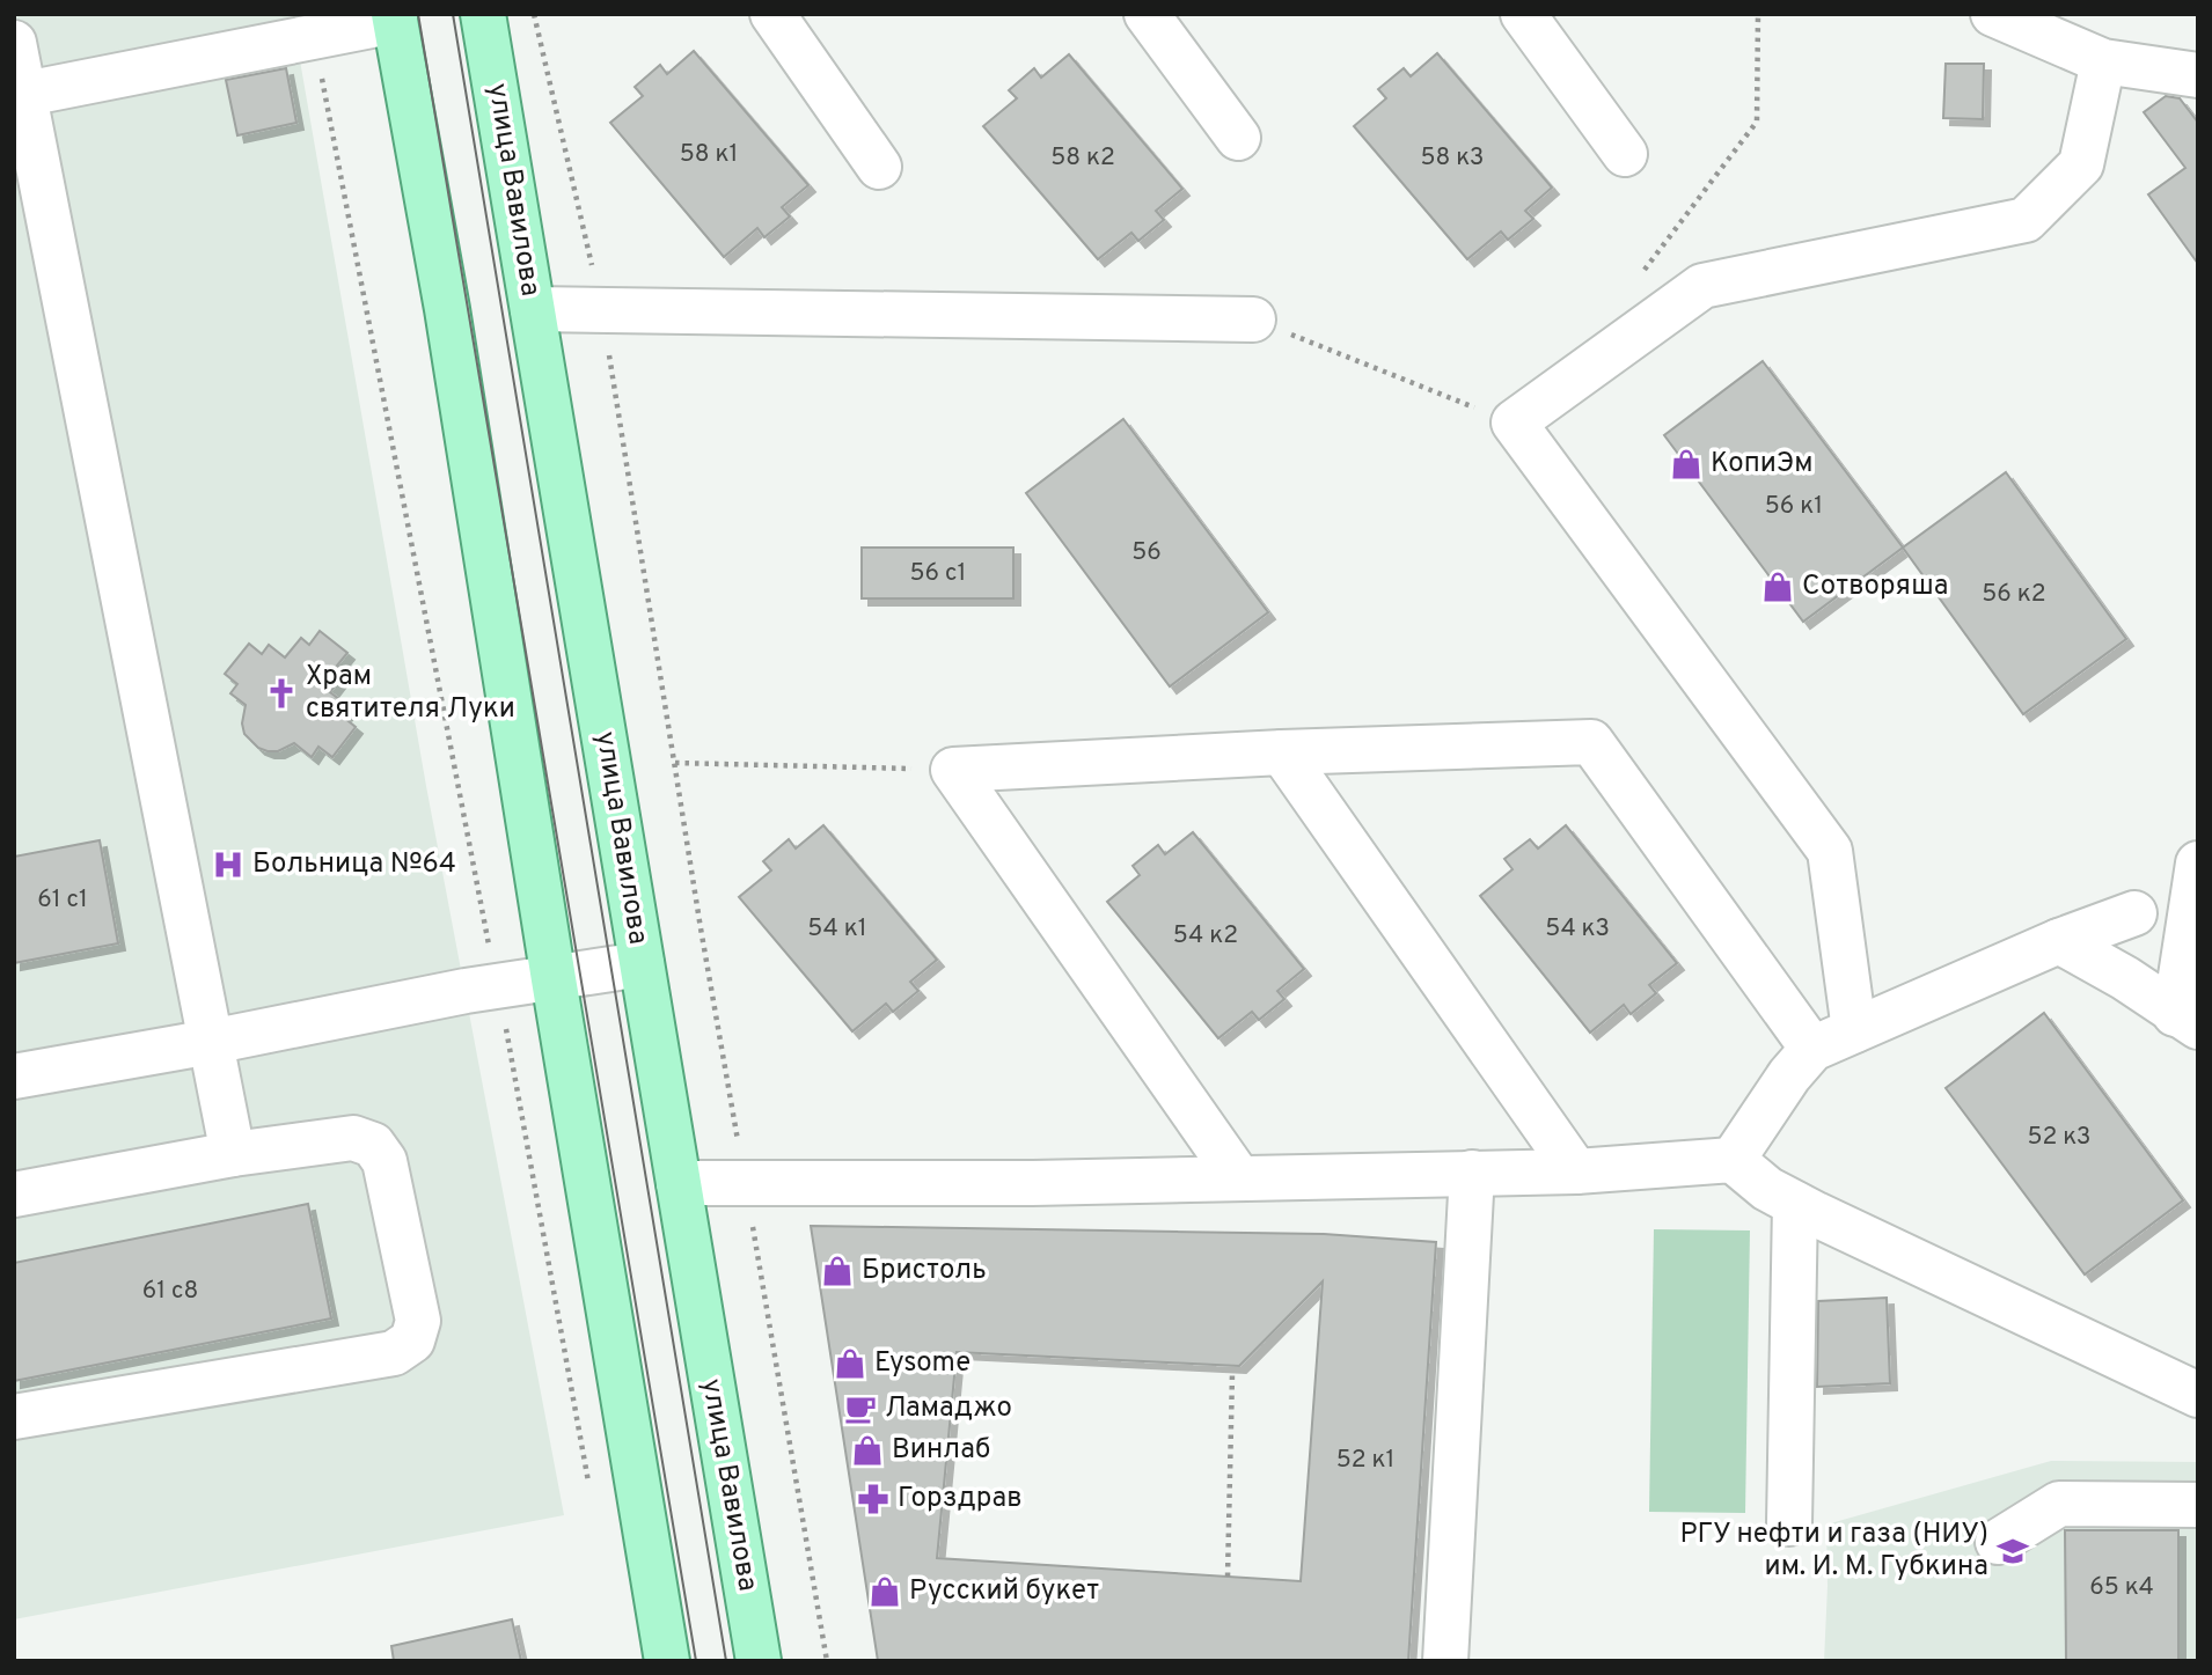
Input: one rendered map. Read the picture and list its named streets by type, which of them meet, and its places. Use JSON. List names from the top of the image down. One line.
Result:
{"streets":{"main road":["улица Вавилова"]},"places":{"shop":["КопиЭм","Сотворяша","Бристоль","Eysome","Винлаб","Русский букет"],"church":["Храм святителя Луки"],"hospital":["Больница №64"],"cafe":["Ламаджо"],"pharmacy":["Горздрав"],"school or university":["РГУ нефти и газа (НИУ) им. И. М. Губкина"]},"house_numbers":["58 к1","58 к2","58 к3","56 к1","56","56 с1","56 к2","61 с1","54 к1","54 к3","54 к2","52 к3","61 с8","52 к1","65 к4"]}
